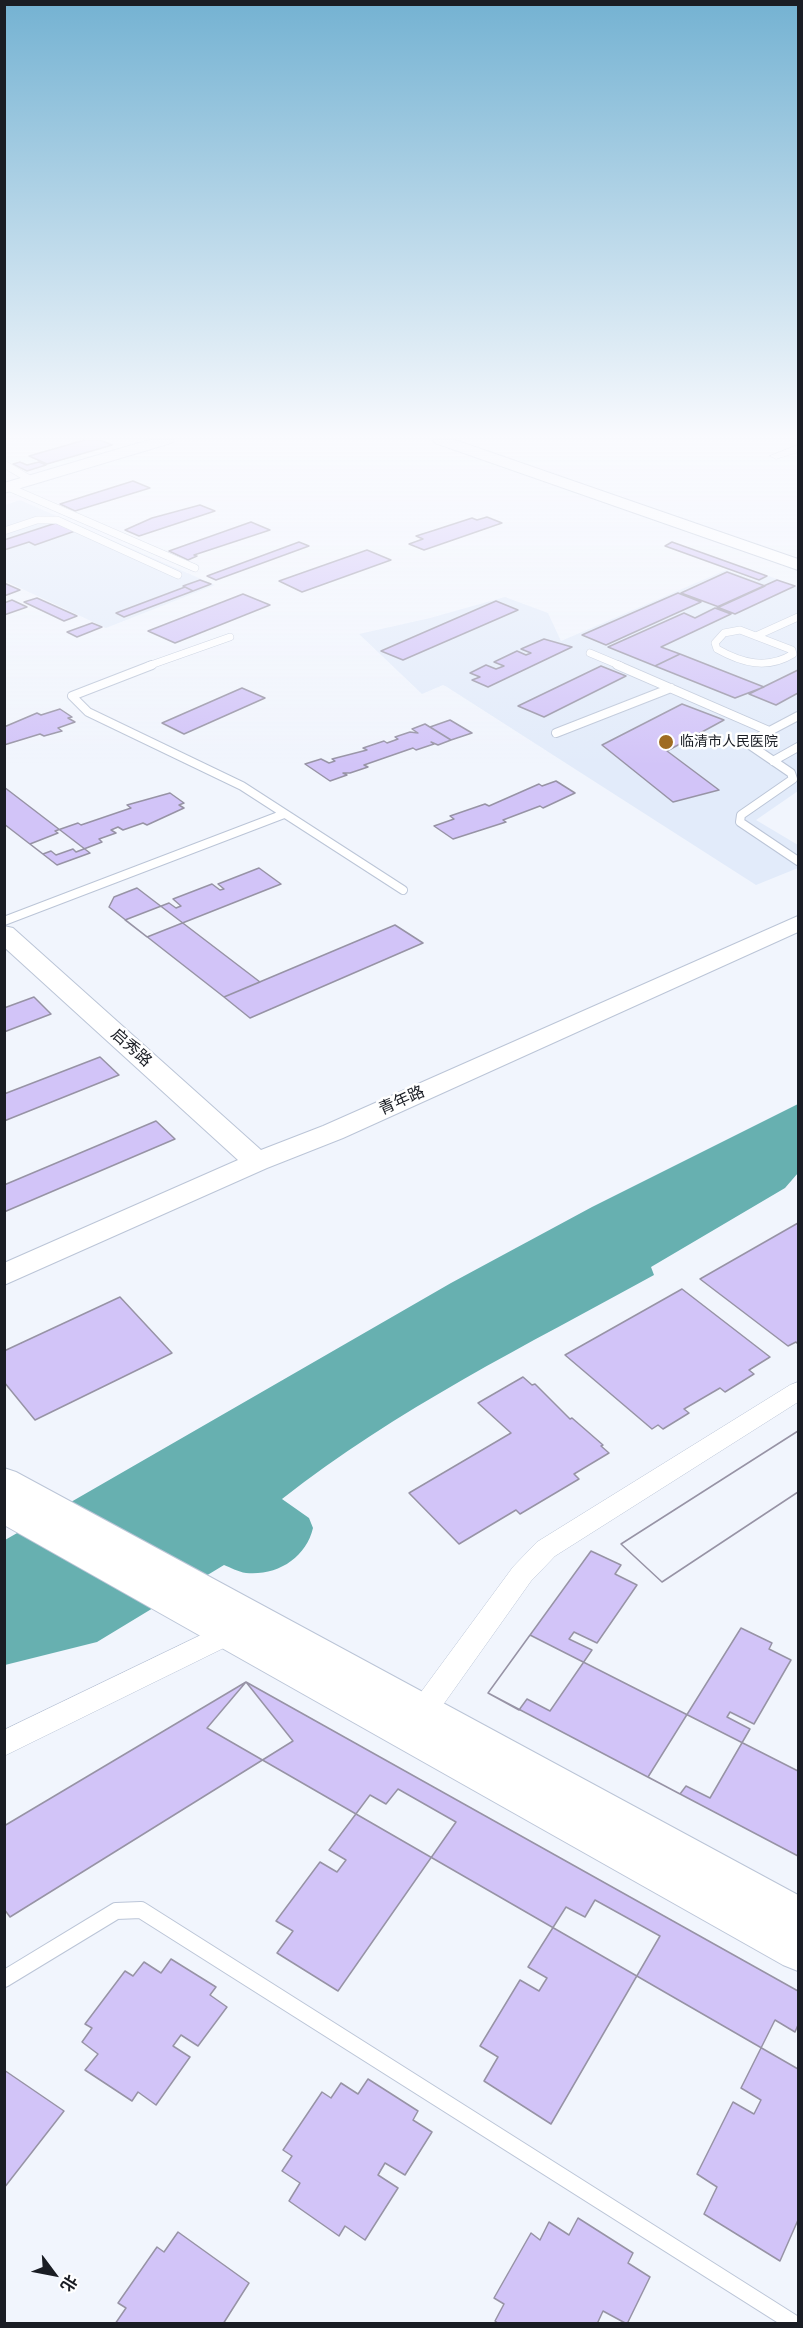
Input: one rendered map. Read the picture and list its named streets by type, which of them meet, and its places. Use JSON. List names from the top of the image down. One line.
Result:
{"streets":{"street":["启秀路","青年路"]},"crossings":[["启秀路","青年路"]],"places":["临清市人民医院"],"north":"bottom right"}
